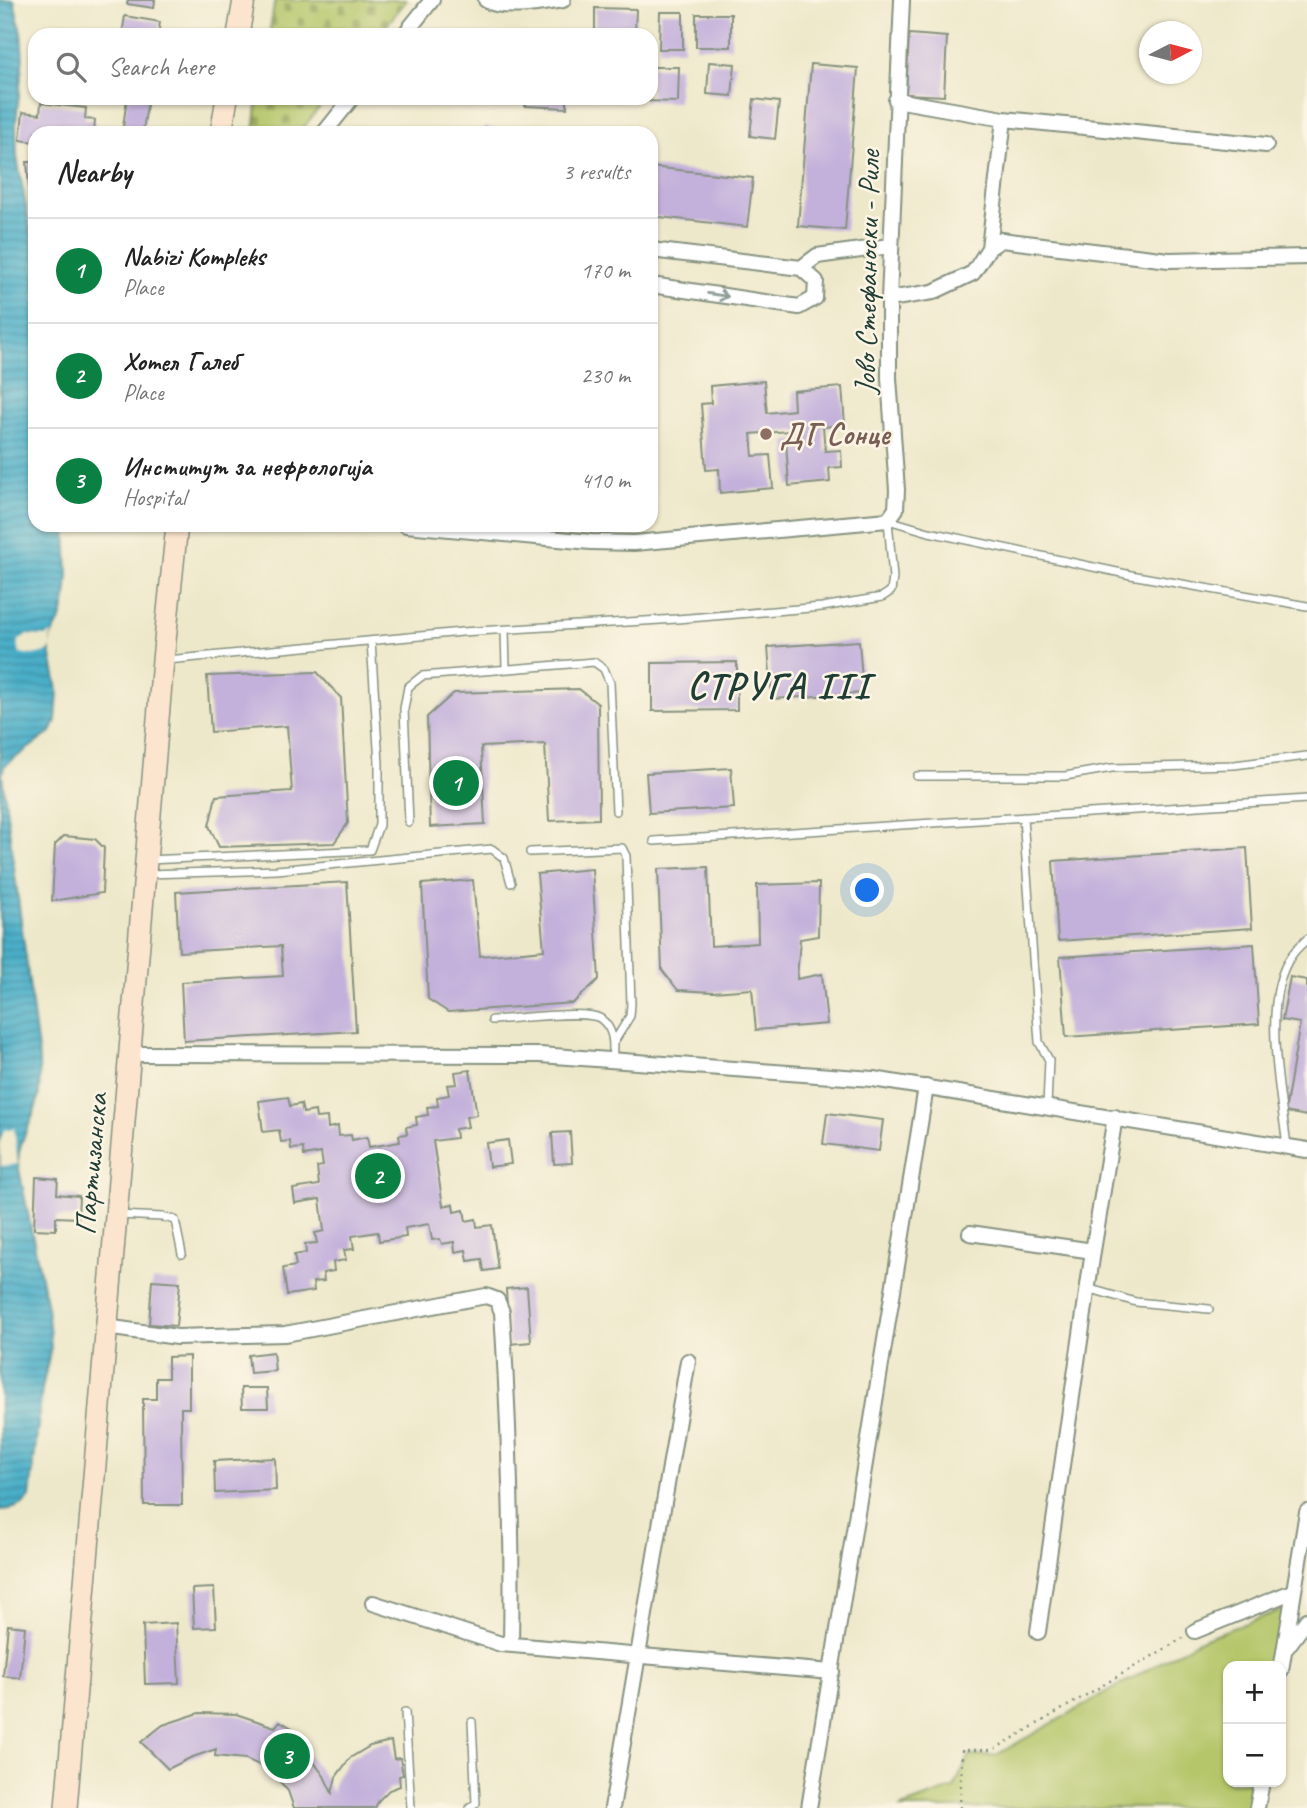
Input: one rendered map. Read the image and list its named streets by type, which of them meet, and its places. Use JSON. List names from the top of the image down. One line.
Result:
{"streets":{"main road":["Партизанска"],"street":["Јово Стефаноски - Риле"]},"districts":["СТРУГА III"],"places":["ДГ Сонце"],"north":"right","page":{"search":"Search here","heading":["Nearby","3 results"],"list":[{"mark":"1","name":"Nabizi Kompleks","note":"Place","value":"170 m"},{"mark":"2","name":"Хотел Галеб","note":"Place","value":"230 m"},{"mark":"3","name":"Институт за нефрологија","note":"Hospital","value":"410 m"}],"pins":["1","2","3"],"map_buttons":["+","−"]}}
